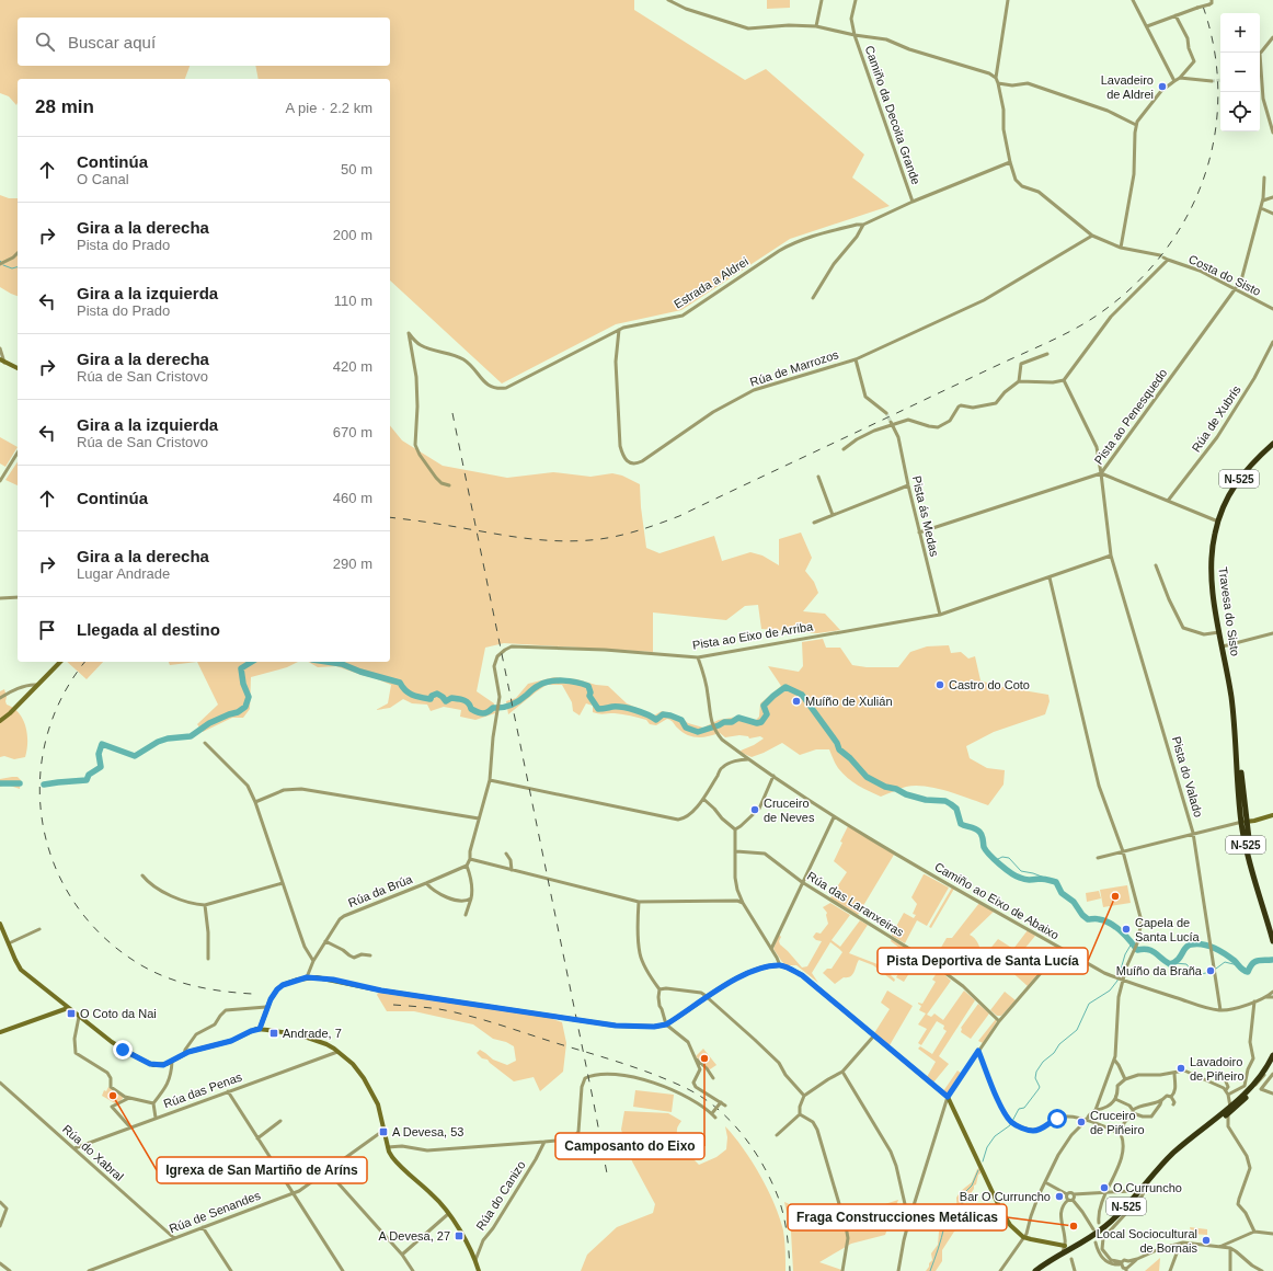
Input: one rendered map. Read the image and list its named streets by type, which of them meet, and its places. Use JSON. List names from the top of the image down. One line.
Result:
{"streets":{"highway":["N-525","Travesa do Sisto"],"street":["Camiño da Decoita Grande","Costa do Sisto","Estrada a Aldrei","Rúa de Marrozos","Pista ao Penesquedo","Rúa de Xubrís","Pista ás Medas","Pista ao Eixo de Arriba","Pista do Valado","Rúa da Brúa","Camiño ao Eixo de Abaixo","Rúa das Laranxeiras","Rúa das Penas","Rúa do Xabral","Rúa do Canizo","Rúa de Senandes"]},"crossings":[["Camiño da Decoita Grande","Estrada a Aldrei"],["Costa do Sisto","Estrada a Aldrei"],["Costa do Sisto","Rúa de Marrozos"],["Costa do Sisto","Pista ao Penesquedo"],["Estrada a Aldrei","Rúa de Marrozos"],["Pista ao Penesquedo","Rúa de Xubrís"],["Pista ao Penesquedo","Travesa do Sisto"],["Pista ao Penesquedo","Pista do Valado"],["Pista ás Medas","Pista ao Eixo de Arriba"],["Pista ao Eixo de Arriba","Pista do Valado"],["Pista ao Eixo de Arriba","Rúa da Brúa"],["Pista ao Eixo de Arriba","Camiño ao Eixo de Abaixo"],["Pista do Valado","Camiño ao Eixo de Abaixo"],["Rúa das Penas","Rúa do Xabral"],["Rúa do Xabral","Rúa de Senandes"]],"places":{"other":["Lavadeiro de Aldrei","Castro do Coto","Muíño de Xulián","Cruceiro de Neves","Pista Deportiva de Santa Lucía","Capela de Santa Lucía","Muíño da Braña","Camposanto do Eixo","Lavadoiro de Piñeiro","Igrexa de San Martiño de Aríns","Cruceiro de Piñeiro","O Curruncho","Bar O Curruncho","Fraga Construcciones Metálicas","Local Sociocultural de Bornais"],"transit":["O Coto da Nai","Andrade, 7","A Devesa, 53","A Devesa, 27"]},"page":{"map_buttons":["+","−"],"search":"Buscar aquí","heading":["28 min","A pie · 2.2 km"],"list":[["Continúa","O Canal","50 m"],["Gira a la derecha","Pista do Prado","200 m"],["Gira a la izquierda","Pista do Prado","110 m"],["Gira a la derecha","Rúa de San Cristovo","420 m"],["Gira a la izquierda","Rúa de San Cristovo","670 m"],["Continúa","460 m"],["Gira a la derecha","Lugar Andrade","290 m"],"Llegada al destino"]}}
